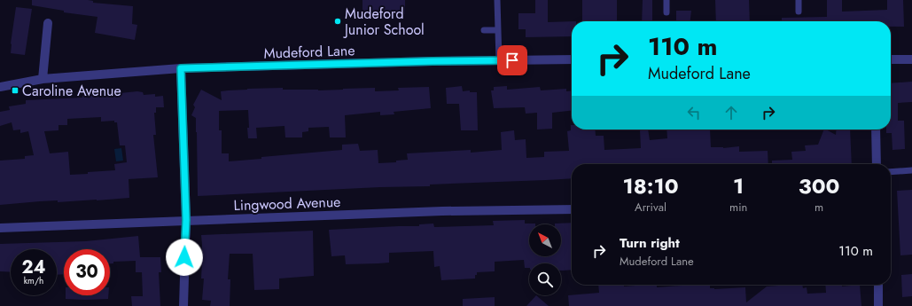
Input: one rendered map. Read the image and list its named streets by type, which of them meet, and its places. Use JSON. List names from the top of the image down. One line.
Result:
{"streets":{"street":["Mudeford Lane","Lingwood Avenue"]},"places":{"other":["Mudeford Junior School"],"transit":["Caroline Avenue"]},"north":"top left","page":{"turn":["110 m","Mudeford Lane"],"eta":["18:10","Arrival","1","min","300","m"],"list":[{"name":"Turn right","note":"Mudeford Lane","value":"110 m"}],"speed":"24 km/h","limit":"30"}}
